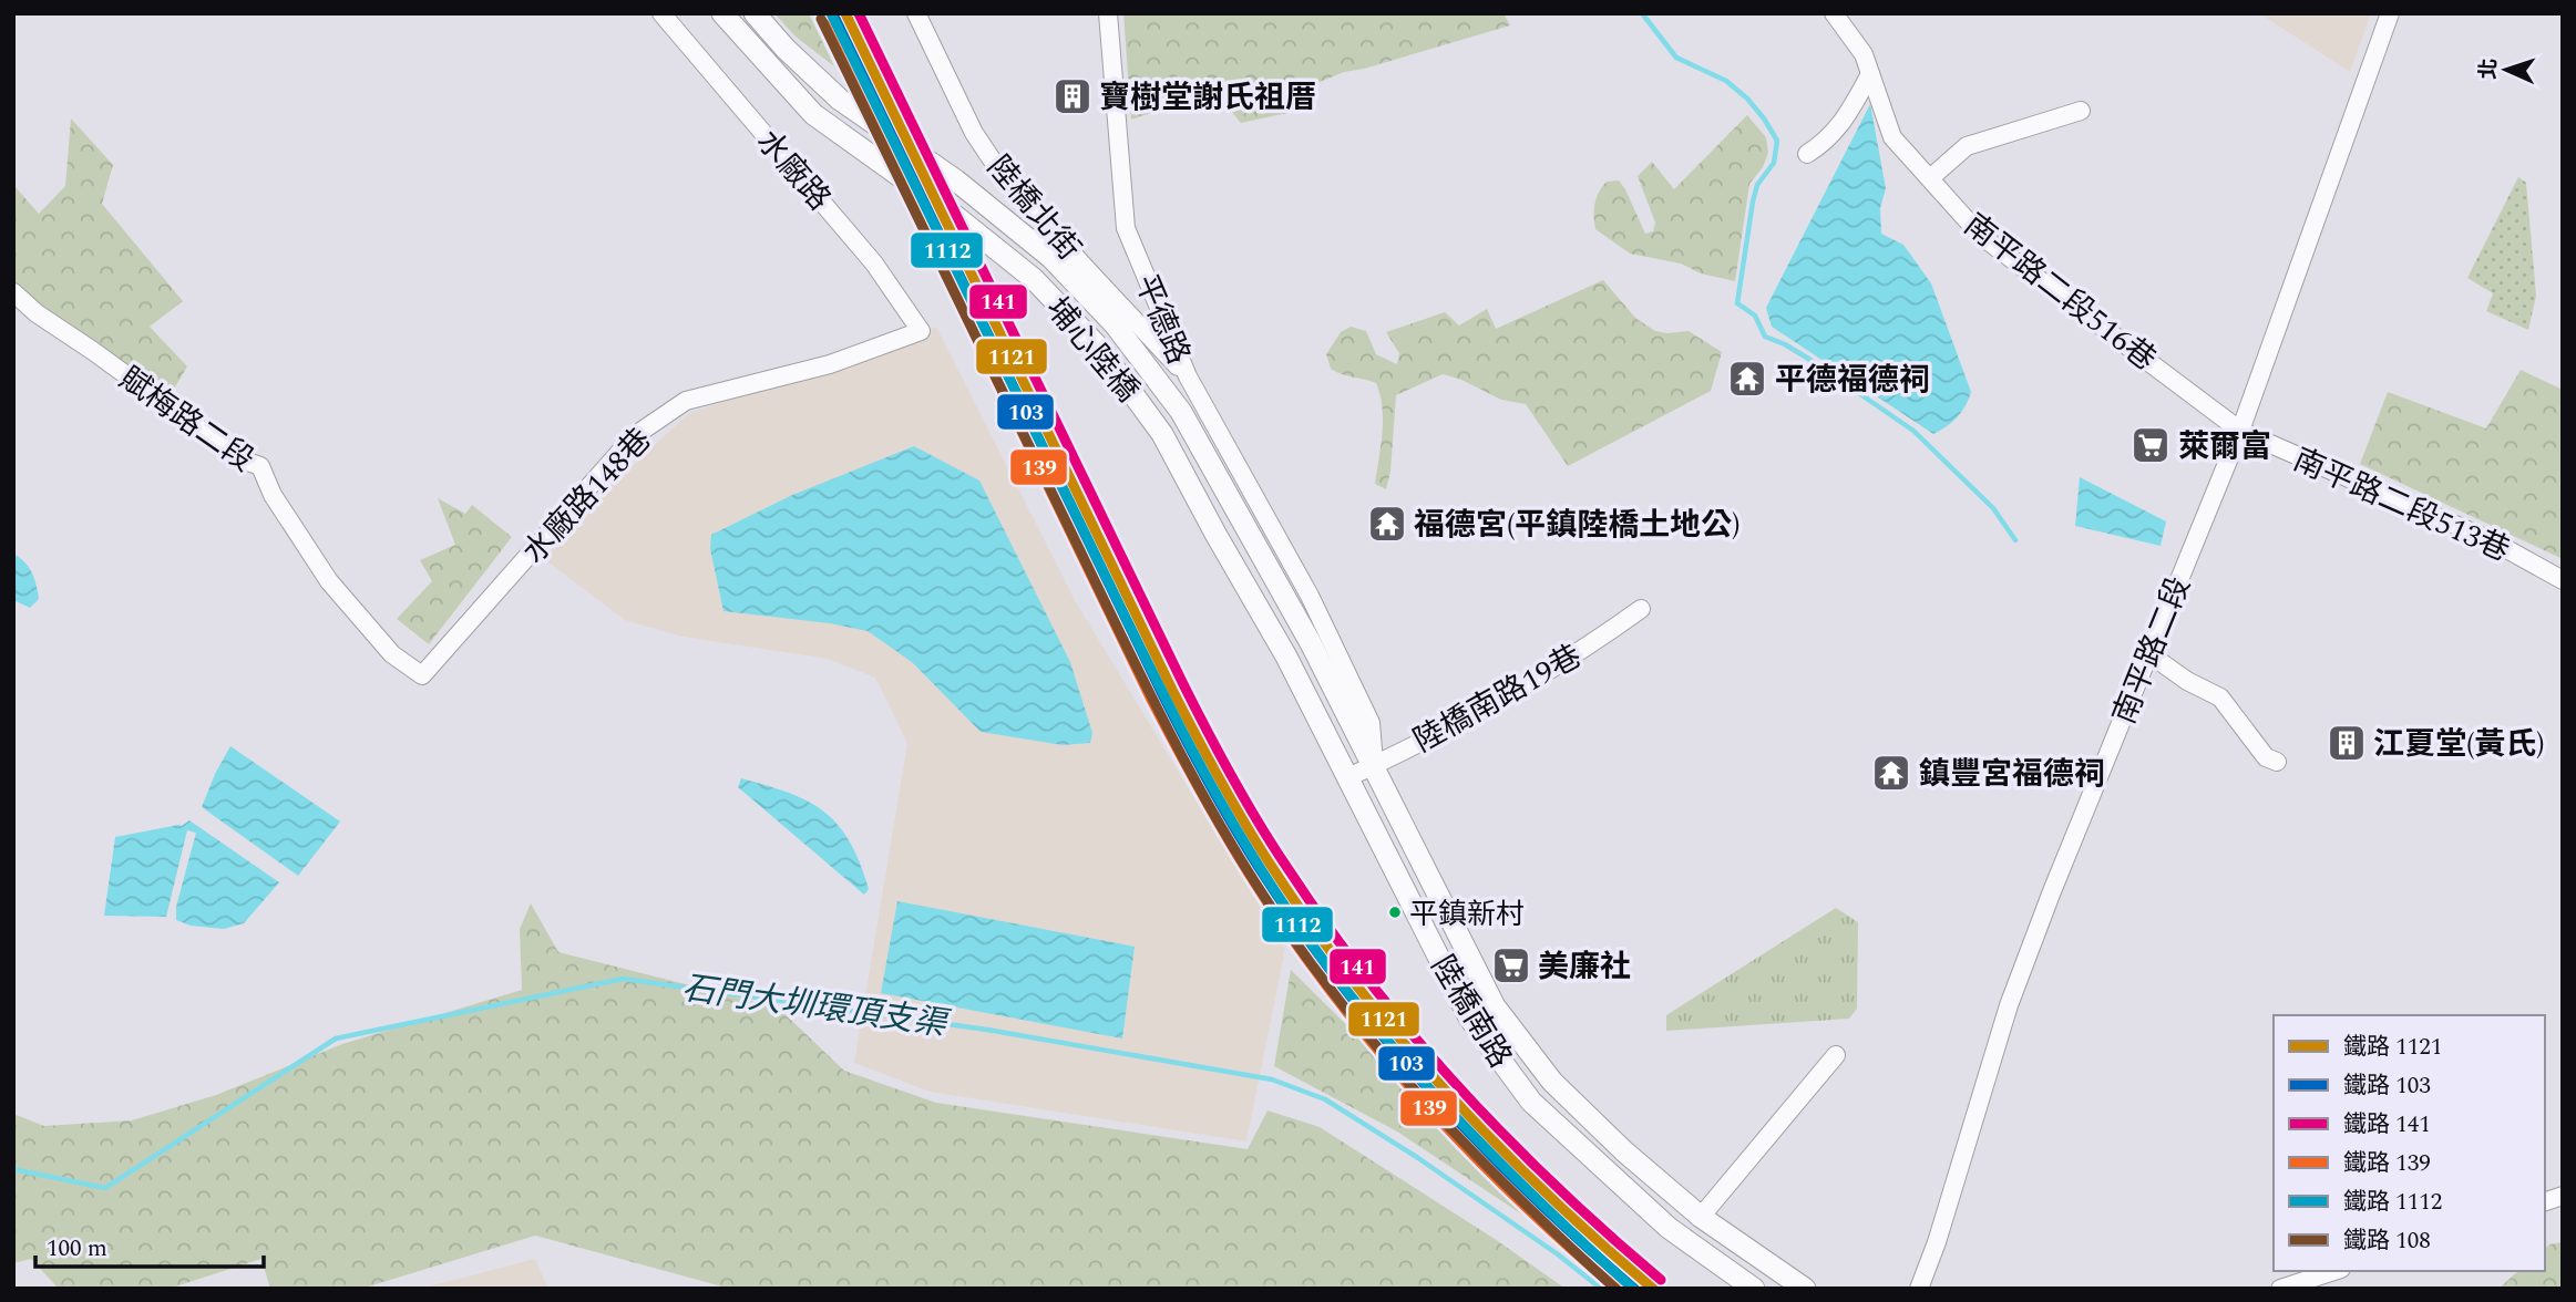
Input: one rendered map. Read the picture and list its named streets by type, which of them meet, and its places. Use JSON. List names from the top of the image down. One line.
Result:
{"streets":{"main road":["埔心陸橋","陸橋南路"],"street":["水廠路","陸橋北街","南平路二段516巷","平德路","賦梅路二段","水廠路148巷","南平路二段513巷","南平路二段","陸橋南路19巷"]},"crossings":[["水廠路","水廠路148巷"],["陸橋北街","平德路"],["南平路二段516巷","南平路二段513巷"],["南平路二段516巷","南平路二段"],["平德路","陸橋南路"],["埔心陸橋","陸橋南路"],["賦梅路二段","水廠路148巷"],["南平路二段513巷","南平路二段"],["陸橋南路19巷","陸橋南路"]],"water":["石門大圳環頂支渠"],"places":{"building":["寶樹堂謝氏祖厝","江夏堂(黃氏)"],"temple":["平德福德祠","福德宮(平鎮陸橋土地公)","鎮豐宮福德祠"],"supermarket":["萊爾富","美廉社"],"other":["平鎮新村"]},"lines":["rail line 1121","rail line 141","rail line 1112","rail line 103","rail line 108","rail line 139"],"legend":["鐵路 1121","鐵路 103","鐵路 141","鐵路 139","鐵路 1112","鐵路 108"],"scale_bar":"100 m","north":"left"}
